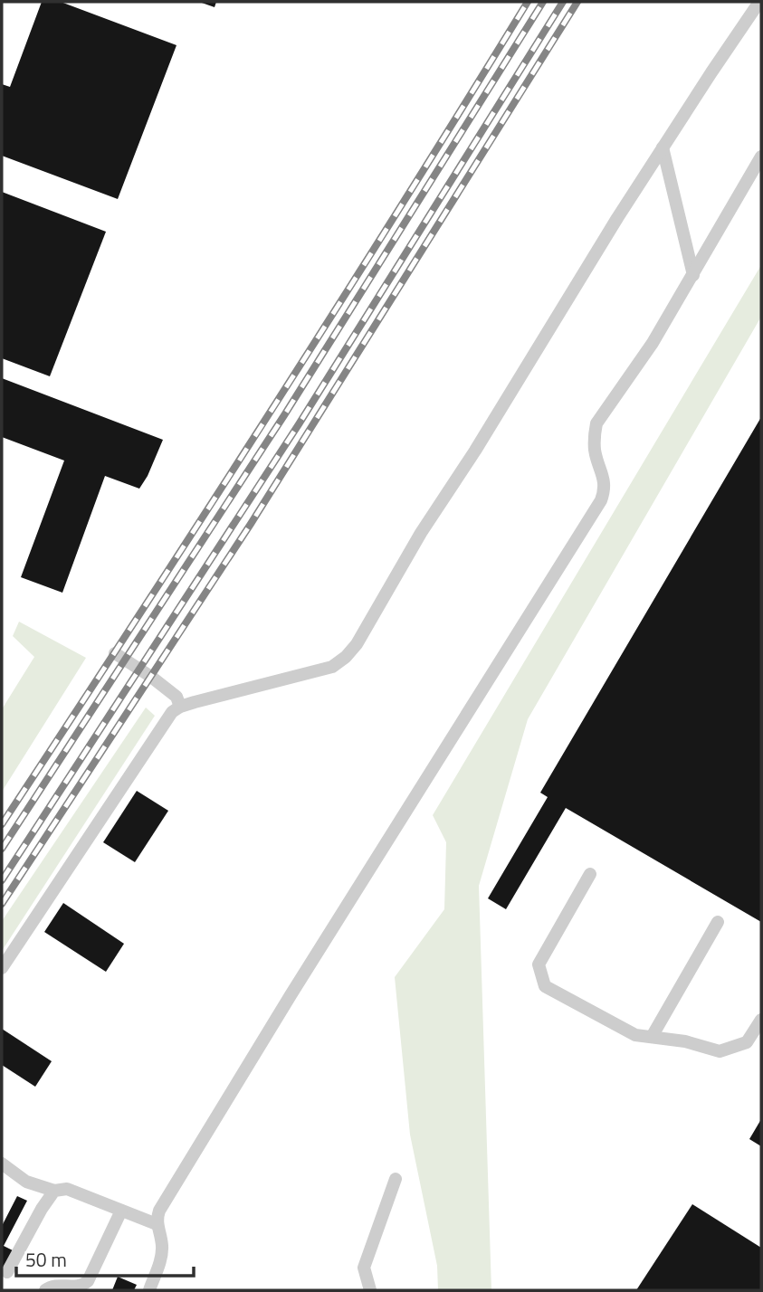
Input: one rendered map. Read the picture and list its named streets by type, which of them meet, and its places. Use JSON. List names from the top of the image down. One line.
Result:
{"scale_bar":"50 m"}
